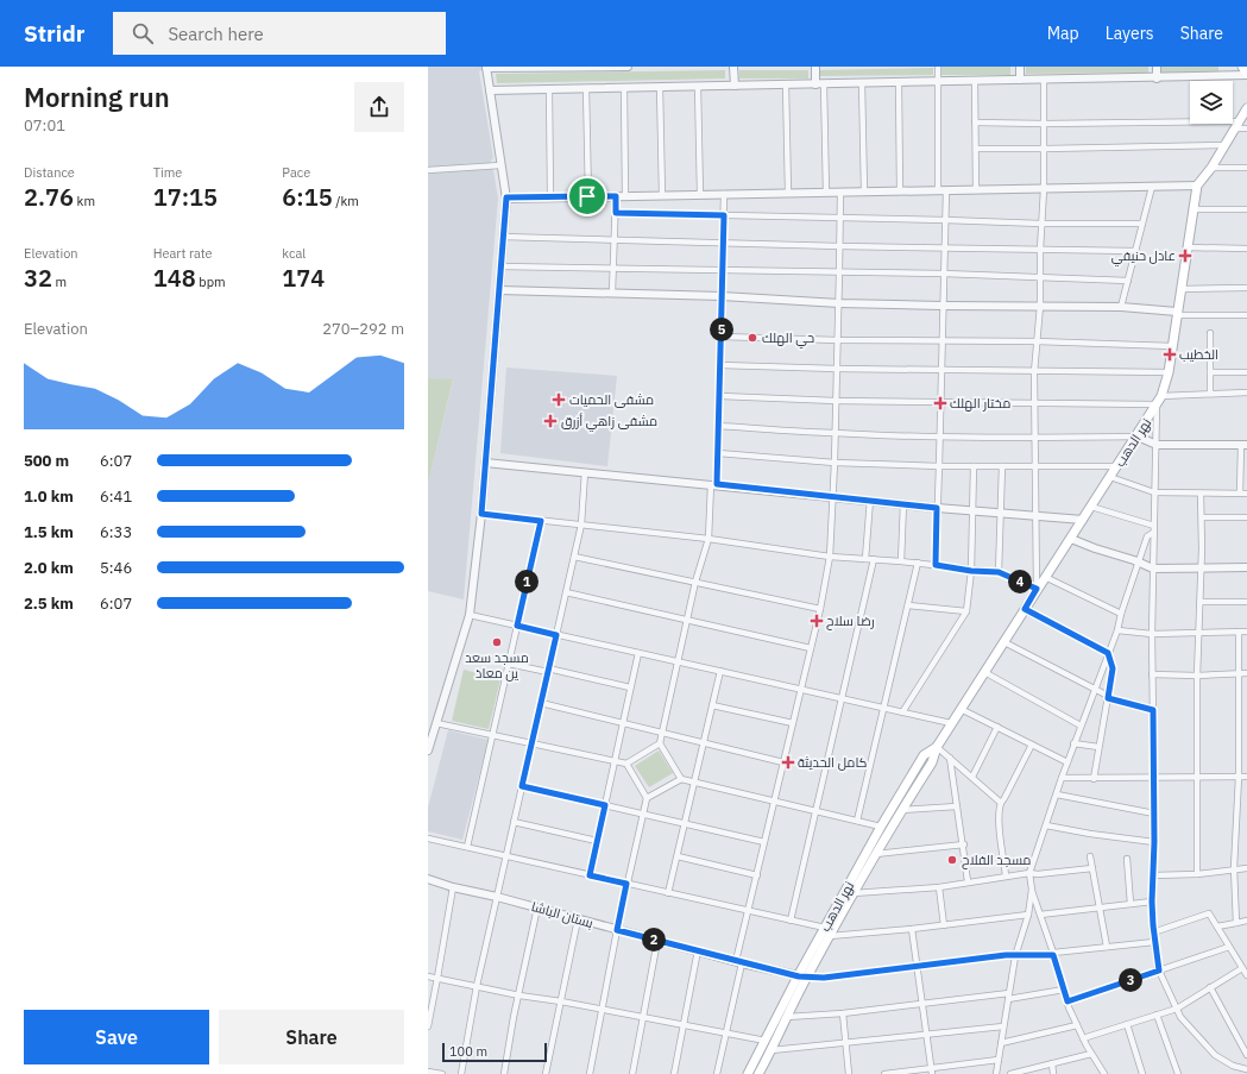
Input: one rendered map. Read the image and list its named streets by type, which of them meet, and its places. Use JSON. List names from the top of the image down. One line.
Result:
{"streets":{"main road":["نهر الدهب"],"street":["بستان الباشا"]},"crossings":[["نهر الدهب","بستان الباشا"]],"places":{"health":["عادل حنيفي","الخطيب","مشفى الحميات","مختار الهلك","مشفى زاهي أزرق","رضا سلاح","كامل الحديثة"],"other":["حي الهلك","مسجد سعد ين معاذ","مسجد الفلاح"]},"scale_bar":"100 m","page":{"header":"Stridr","search":"Search here","nav":["Map","Layers","Share"],"heading":["Morning run","07:01"],"stats":[["Distance","2.76 km"],["Time","17:15"],["Pace","6:15 /km"],["Elevation","32 m"],["Heart rate","148 bpm"],["kcal","174"]],"chart":["Elevation","270–292 m"],"pins":["5","1","4","2","3"],"list":[{"name":"500 m","note":"6:07"},{"name":"1.0 km","note":"6:41"},{"name":"1.5 km","note":"6:33"},{"name":"2.0 km","note":"5:46"},{"name":"2.5 km","note":"6:07"}],"buttons":["Save","Share"],"scale":"100 m"}}
